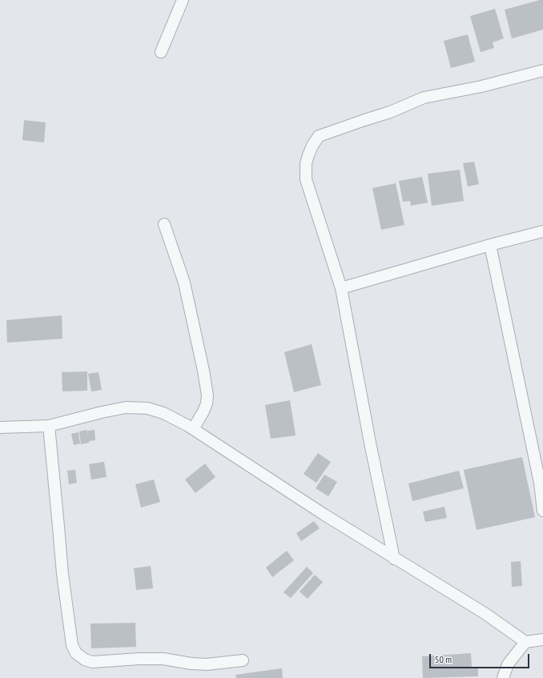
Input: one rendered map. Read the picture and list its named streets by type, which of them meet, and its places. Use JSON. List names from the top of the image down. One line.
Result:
{"scale_bar":"50 m"}
